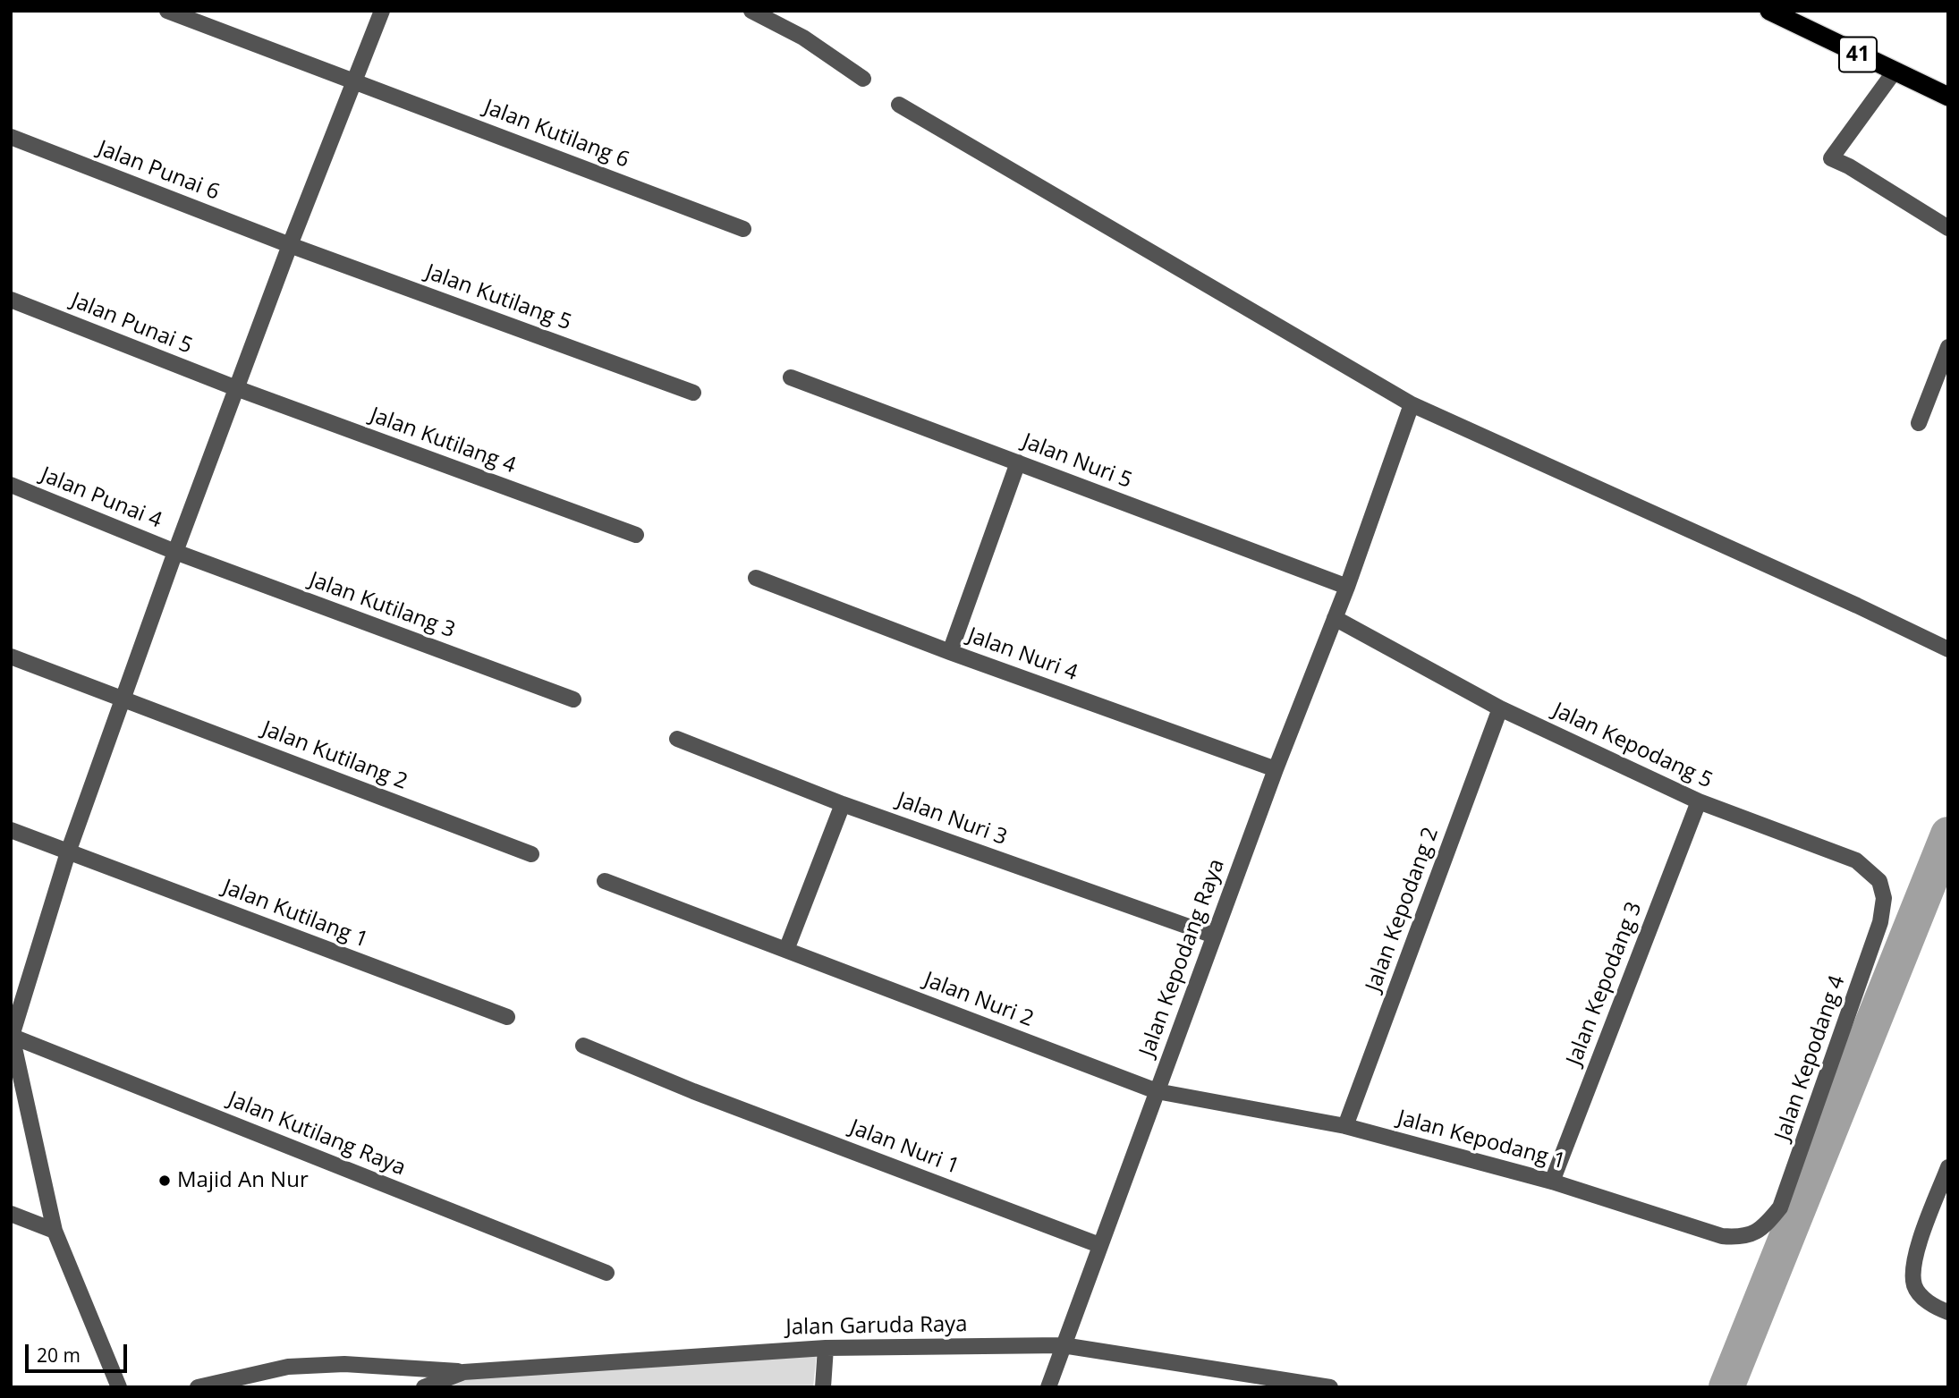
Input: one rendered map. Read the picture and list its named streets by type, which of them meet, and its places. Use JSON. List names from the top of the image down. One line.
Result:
{"streets":{"highway":["41"],"street":["Jalan Kutilang 6","Jalan Punai 6","Jalan Kutilang 5","Jalan Punai 5","Jalan Kutilang 4","Jalan Nuri 5","Jalan Punai 4","Jalan Kutilang 3","Jalan Nuri 4","Jalan Kepodang 5","Jalan Kutilang 2","Jalan Nuri 3","Jalan Kepodang 2","Jalan Kutilang 1","Jalan Kepodang Raya","Jalan Kepodang 3","Jalan Nuri 2","Jalan Kepodang 4","Jalan Kutilang Raya","Jalan Kepodang 1","Jalan Nuri 1","Jalan Garuda Raya"]},"crossings":[["Jalan Punai 6","Jalan Kutilang 5"],["Jalan Punai 5","Jalan Kutilang 4"],["Jalan Nuri 5","Jalan Kepodang Raya"],["Jalan Punai 4","Jalan Kutilang 3"],["Jalan Nuri 4","Jalan Kepodang Raya"],["Jalan Kepodang 5","Jalan Kepodang 2"],["Jalan Kepodang 5","Jalan Kepodang Raya"],["Jalan Kepodang 5","Jalan Kepodang 3"],["Jalan Kepodang 5","Jalan Kepodang 4"],["Jalan Nuri 3","Jalan Kepodang Raya"],["Jalan Kepodang 2","Jalan Kepodang 1"],["Jalan Kepodang Raya","Jalan Nuri 2"],["Jalan Kepodang Raya","Jalan Kepodang 1"],["Jalan Kepodang Raya","Jalan Nuri 1"],["Jalan Kepodang Raya","Jalan Garuda Raya"],["Jalan Kepodang 3","Jalan Kepodang 1"],["Jalan Nuri 2","Jalan Kepodang 1"],["Jalan Kepodang 4","Jalan Kepodang 1"]],"places":["Majid An Nur"],"scale_bar":"20 m"}
